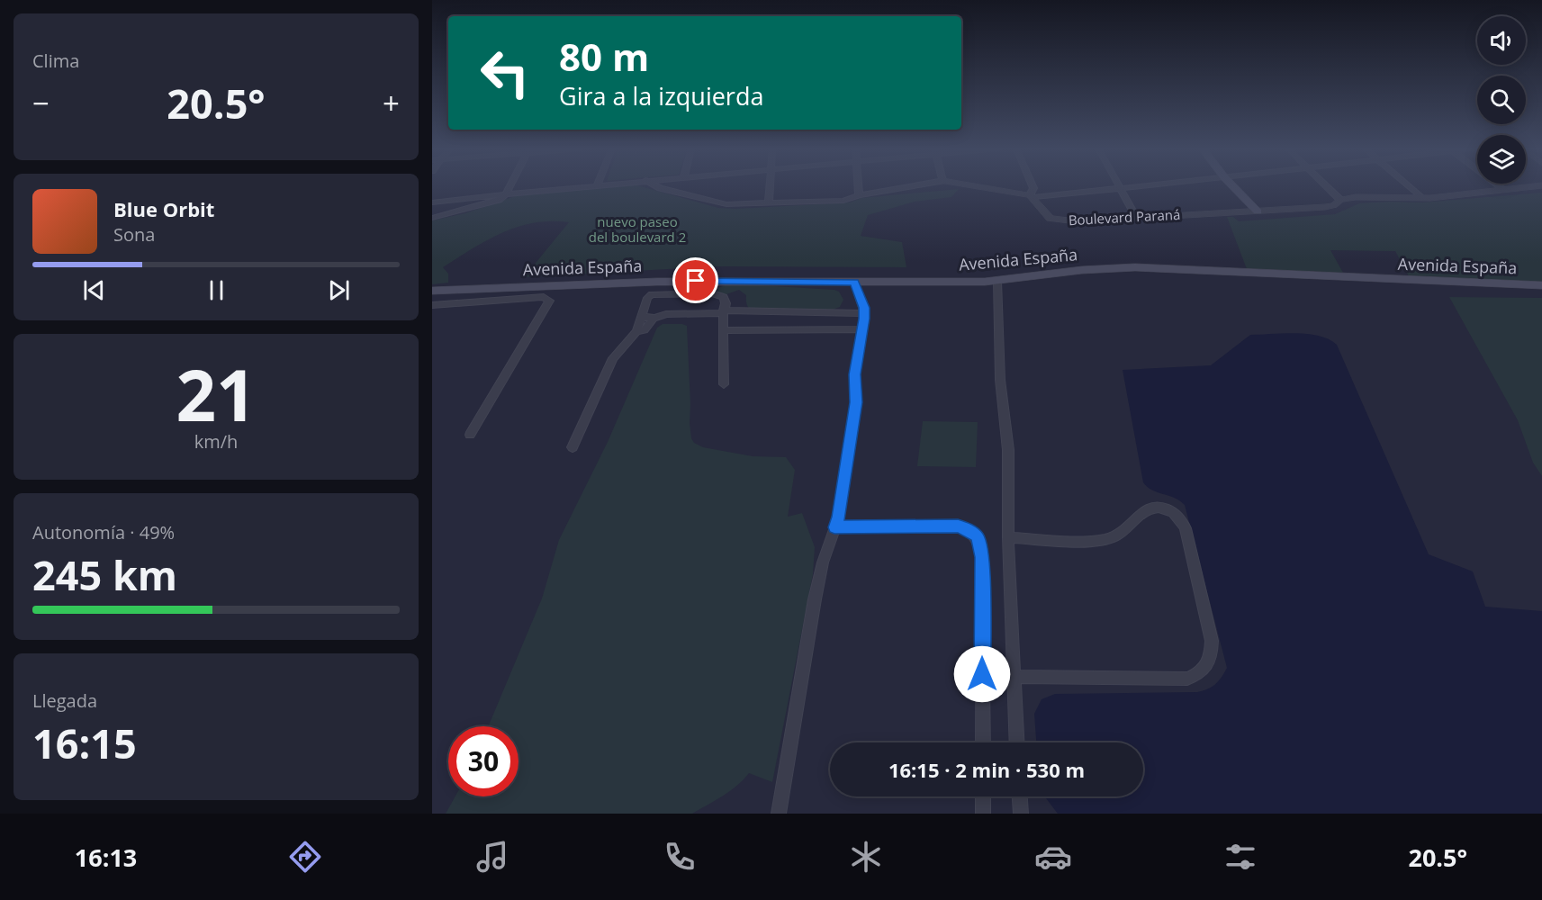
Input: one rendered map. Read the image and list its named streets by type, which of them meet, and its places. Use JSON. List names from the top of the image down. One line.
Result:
{"streets":{"main road":["Avenida España"],"street":["Boulevard Paraná"]},"parks":["nuevo paseo del boulevard 2"],"page":{"tile":["Clima",["21","km/h"],["Autonomía · 49%","245 km"],["Llegada","16:15"]],"turn":["80 m","Gira a la izquierda"],"heat":["−","20.5°","+"],"song":["Blue Orbit","Sona"],"limit":"30","trip":"16:15 · 2 min · 530 m","tabs":["16:13","20.5°"]}}
